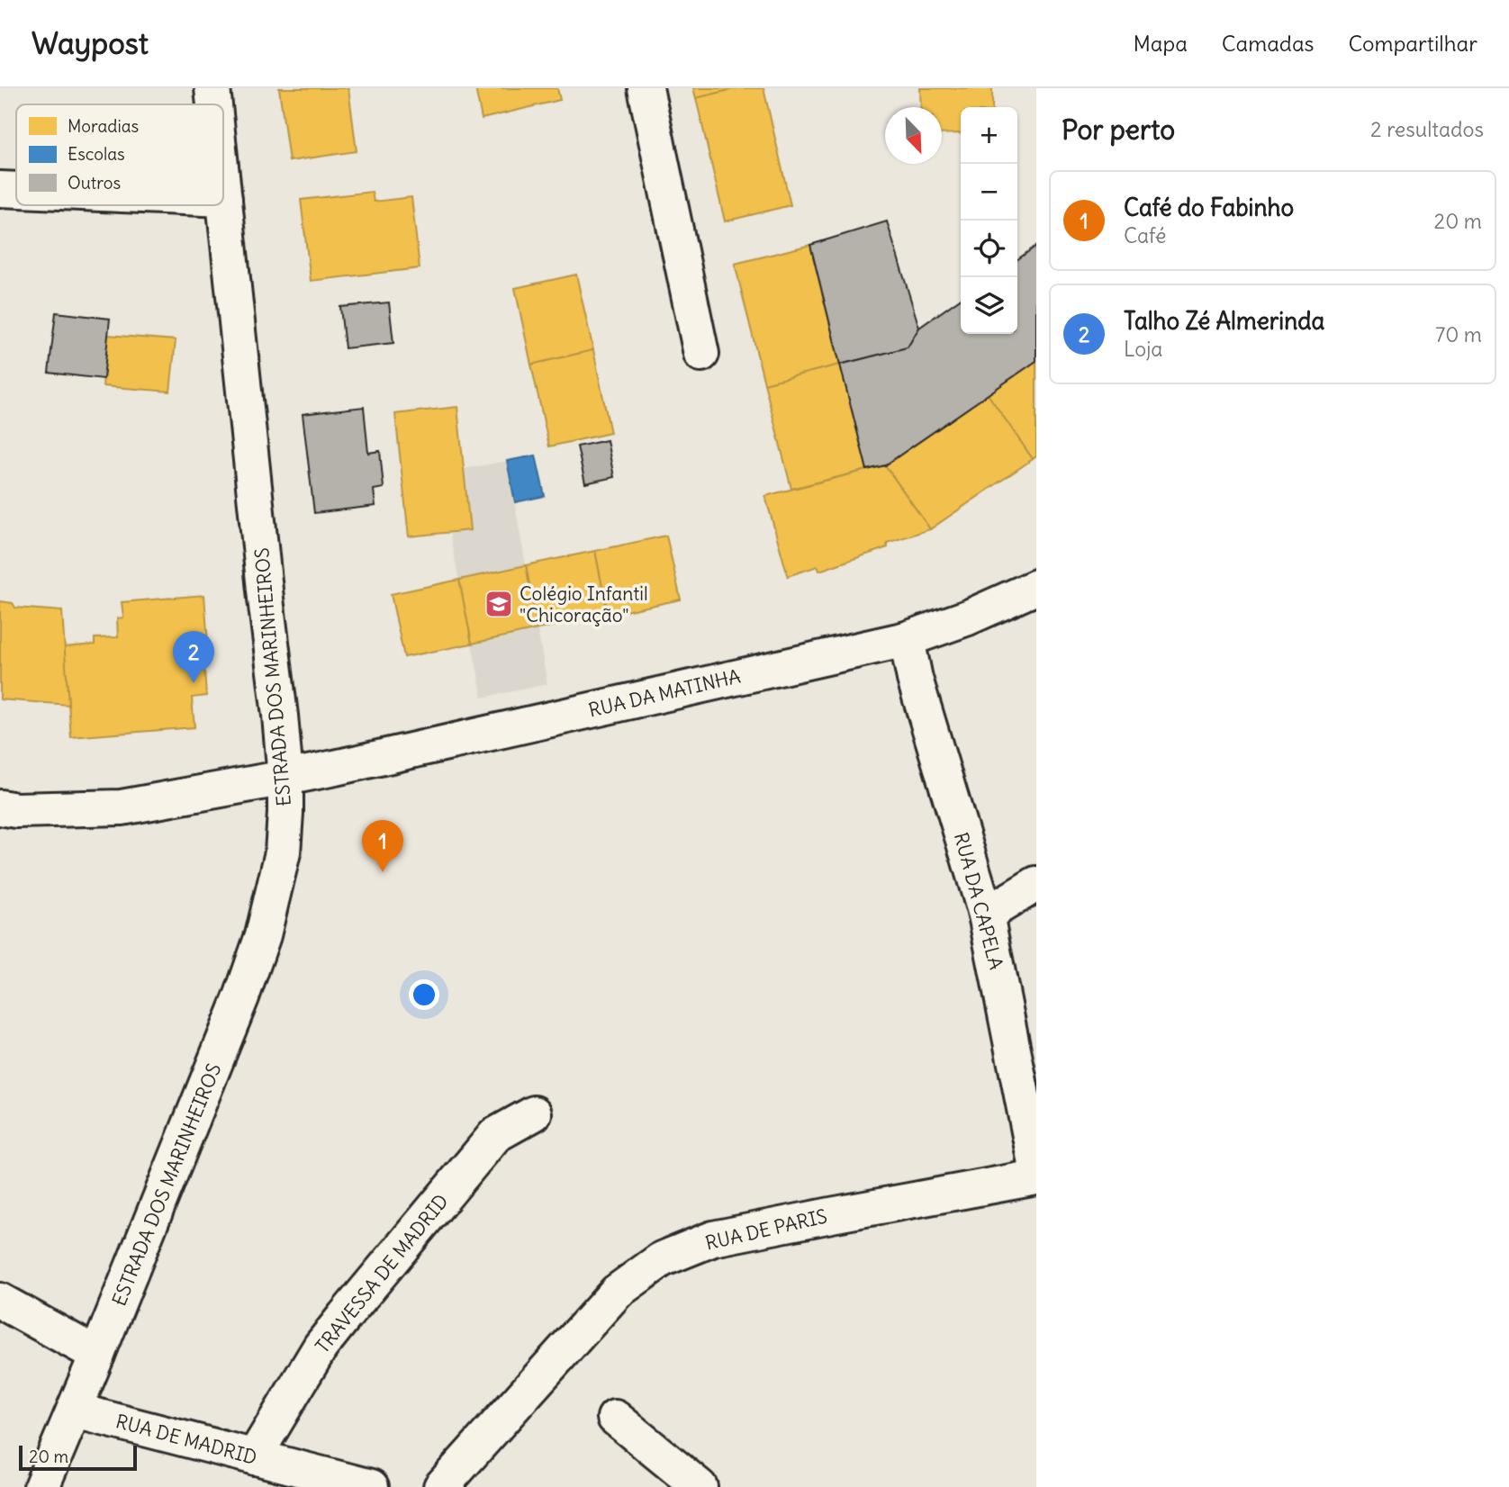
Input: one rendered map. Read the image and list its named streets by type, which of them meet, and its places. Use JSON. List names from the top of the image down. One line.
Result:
{"streets":{"street":["ESTRADA DOS MARINHEIROS","RUA DA MATINHA","RUA DA CAPELA","RUA DE PARIS","TRAVESSA DE MADRID","RUA DE MADRID"]},"crossings":[["ESTRADA DOS MARINHEIROS","RUA DA MATINHA"],["ESTRADA DOS MARINHEIROS","RUA DE MADRID"],["RUA DA MATINHA","RUA DA CAPELA"],["TRAVESSA DE MADRID","RUA DE MADRID"]],"places":{"school or university":["Colégio Infantil \"Chicoração\""]},"legend":["Moradias","Escolas","Outros"],"scale_bar":"20 m","north":"bottom right","page":{"header":"Waypost","nav":["Mapa","Camadas","Compartilhar"],"heading":["Por perto","2 resultados"],"map_buttons":["+","−"],"list":[{"mark":"1","name":"Café do Fabinho","note":"Café","value":"20 m"},{"mark":"2","name":"Talho Zé Almerinda","note":"Loja","value":"70 m"}],"pins":["2","1"],"scale":"20 m"}}
